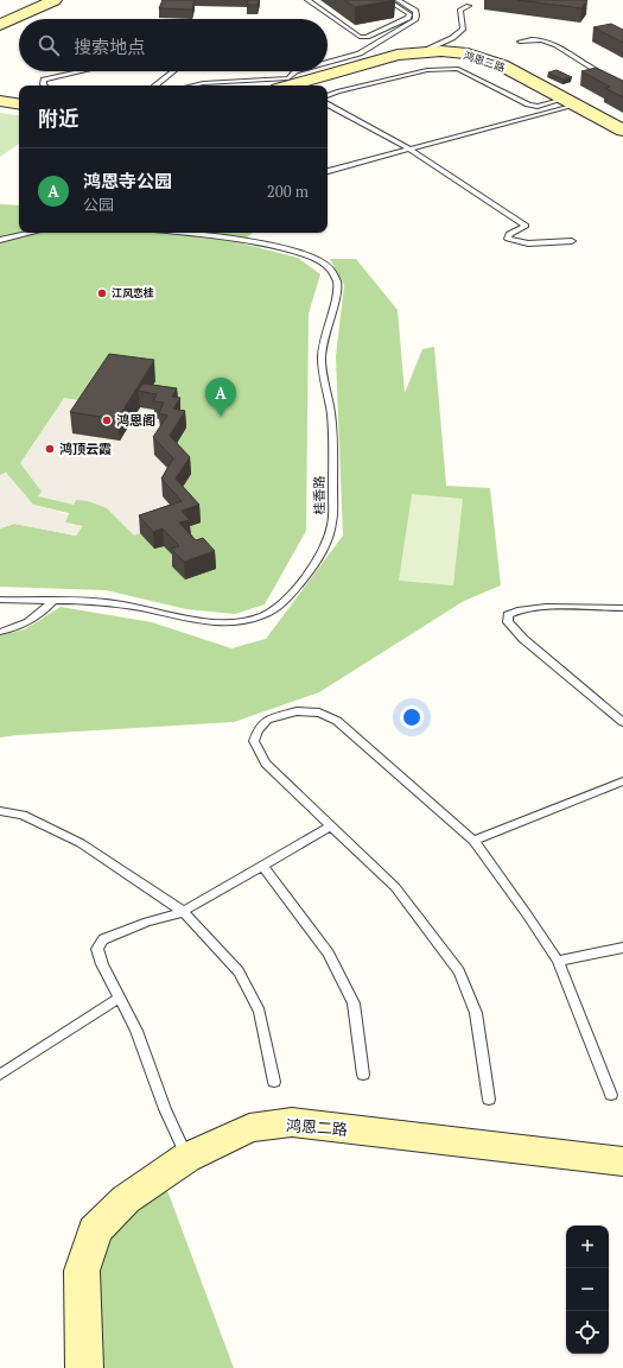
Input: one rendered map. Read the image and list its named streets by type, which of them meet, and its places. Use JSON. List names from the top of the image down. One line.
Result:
{"streets":{"street":["鸿恩三路","鸿恩二路"],"lane":["桂香路"]},"places":["江风恋桂","鸿恩阁","鸿顶云霞"],"page":{"search":"搜索地点","heading":"附近","list":[{"mark":"A","name":"鸿恩寺公园","note":"公园","value":"200 m"}],"pins":"A","map_buttons":["+","−"]}}
